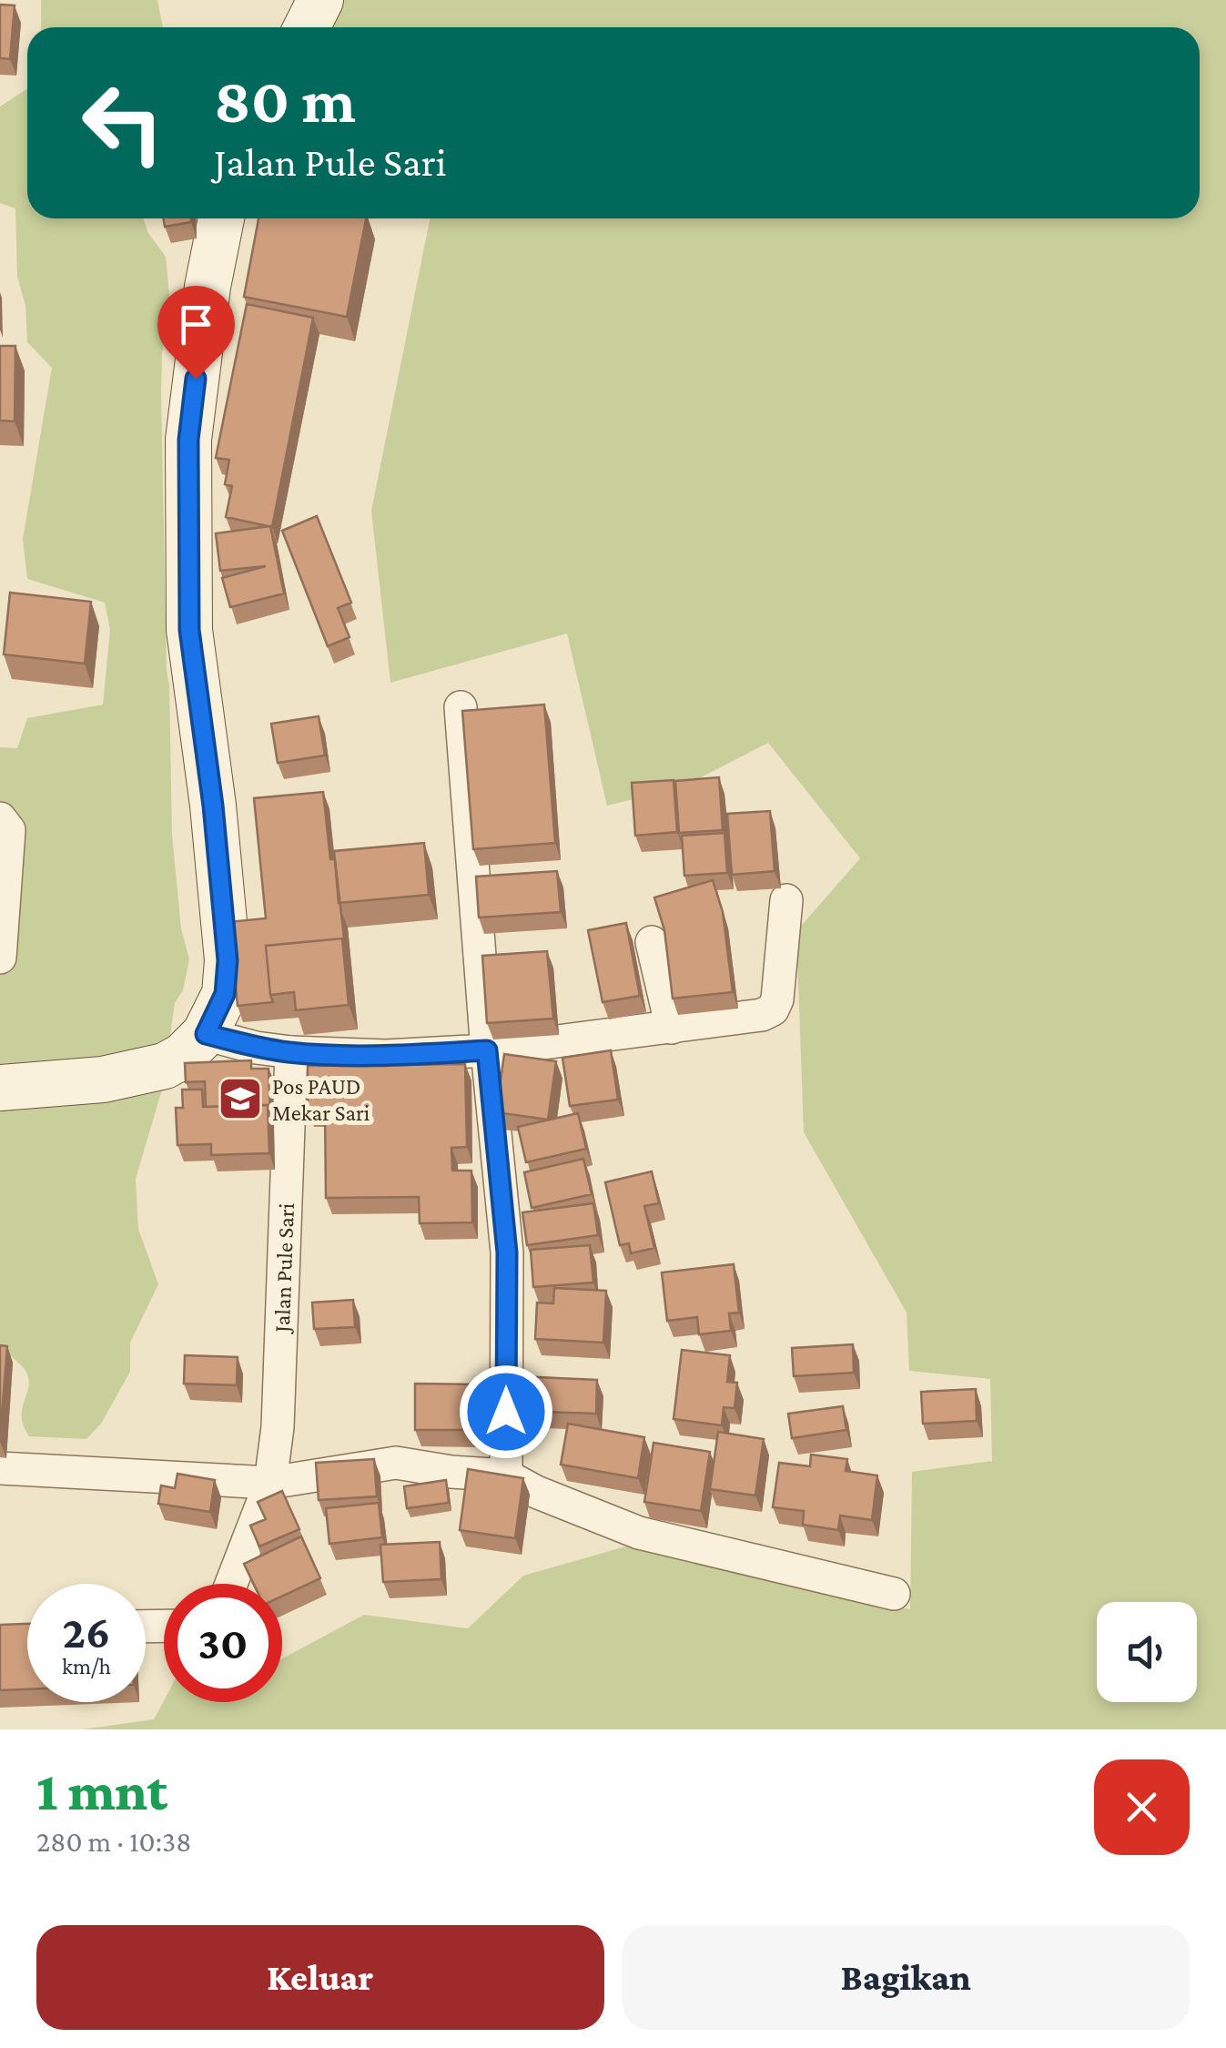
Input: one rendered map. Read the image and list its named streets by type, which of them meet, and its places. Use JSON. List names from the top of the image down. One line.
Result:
{"streets":{"street":["Jalan Pule Sari"]},"places":{"school or university":["Pos PAUD Mekar Sari"]},"page":{"turn":["80 m","Jalan Pule Sari"],"speed":"26 km/h","limit":"30","heading":["1 mnt","280 m · 10:38"],"buttons":["Keluar","Bagikan"]}}
